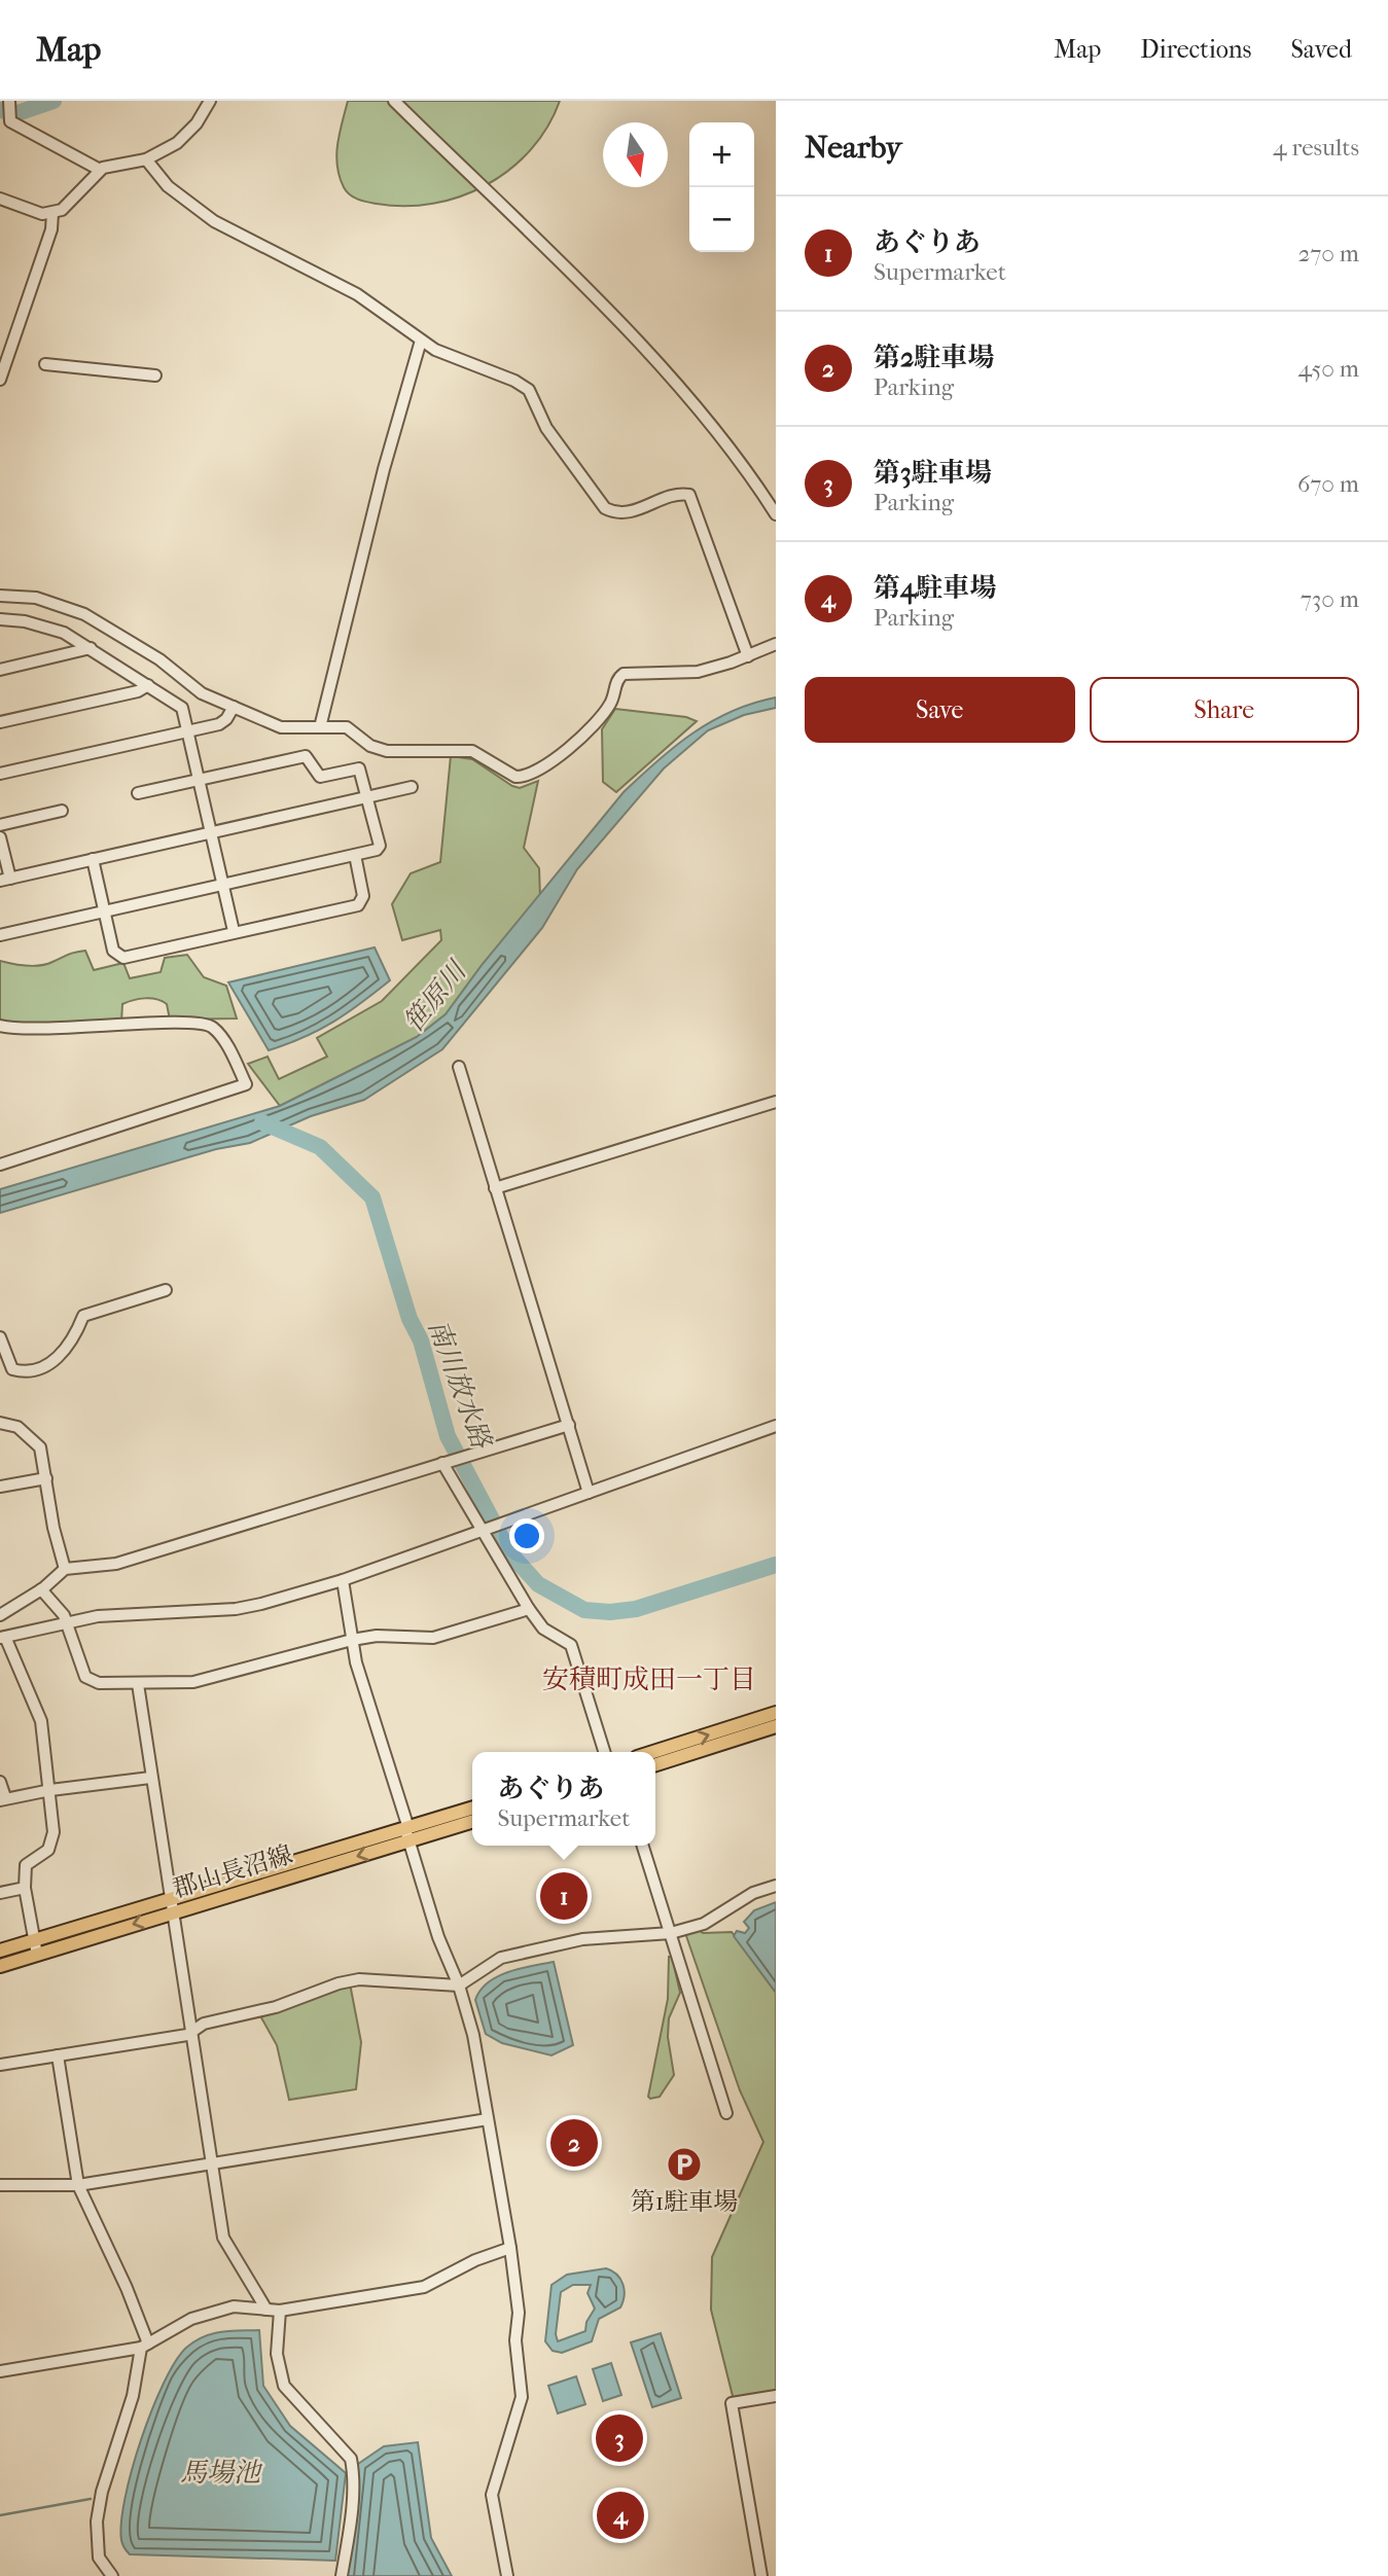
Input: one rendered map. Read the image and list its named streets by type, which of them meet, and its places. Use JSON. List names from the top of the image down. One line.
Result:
{"streets":{"main road":["郡山長沼線"]},"districts":["安積町成田一丁目"],"water":["笹原川","南川放水路","馬場池"],"places":{"parking":["第1駐車場"]},"north":"bottom","page":{"header":"Map","nav":["Map","Directions","Saved"],"heading":["Nearby","4 results"],"map_buttons":["+","−"],"list":[{"mark":"1","name":"あぐりあ","note":"Supermarket","value":"270 m"},{"mark":"2","name":"第2駐車場","note":"Parking","value":"450 m"},{"mark":"3","name":"第3駐車場","note":"Parking","value":"670 m"},{"mark":"4","name":"第4駐車場","note":"Parking","value":"730 m"}],"buttons":["Save","Share"],"popup":["あぐりあ","Supermarket"],"pins":["1","2","3","4"]}}
